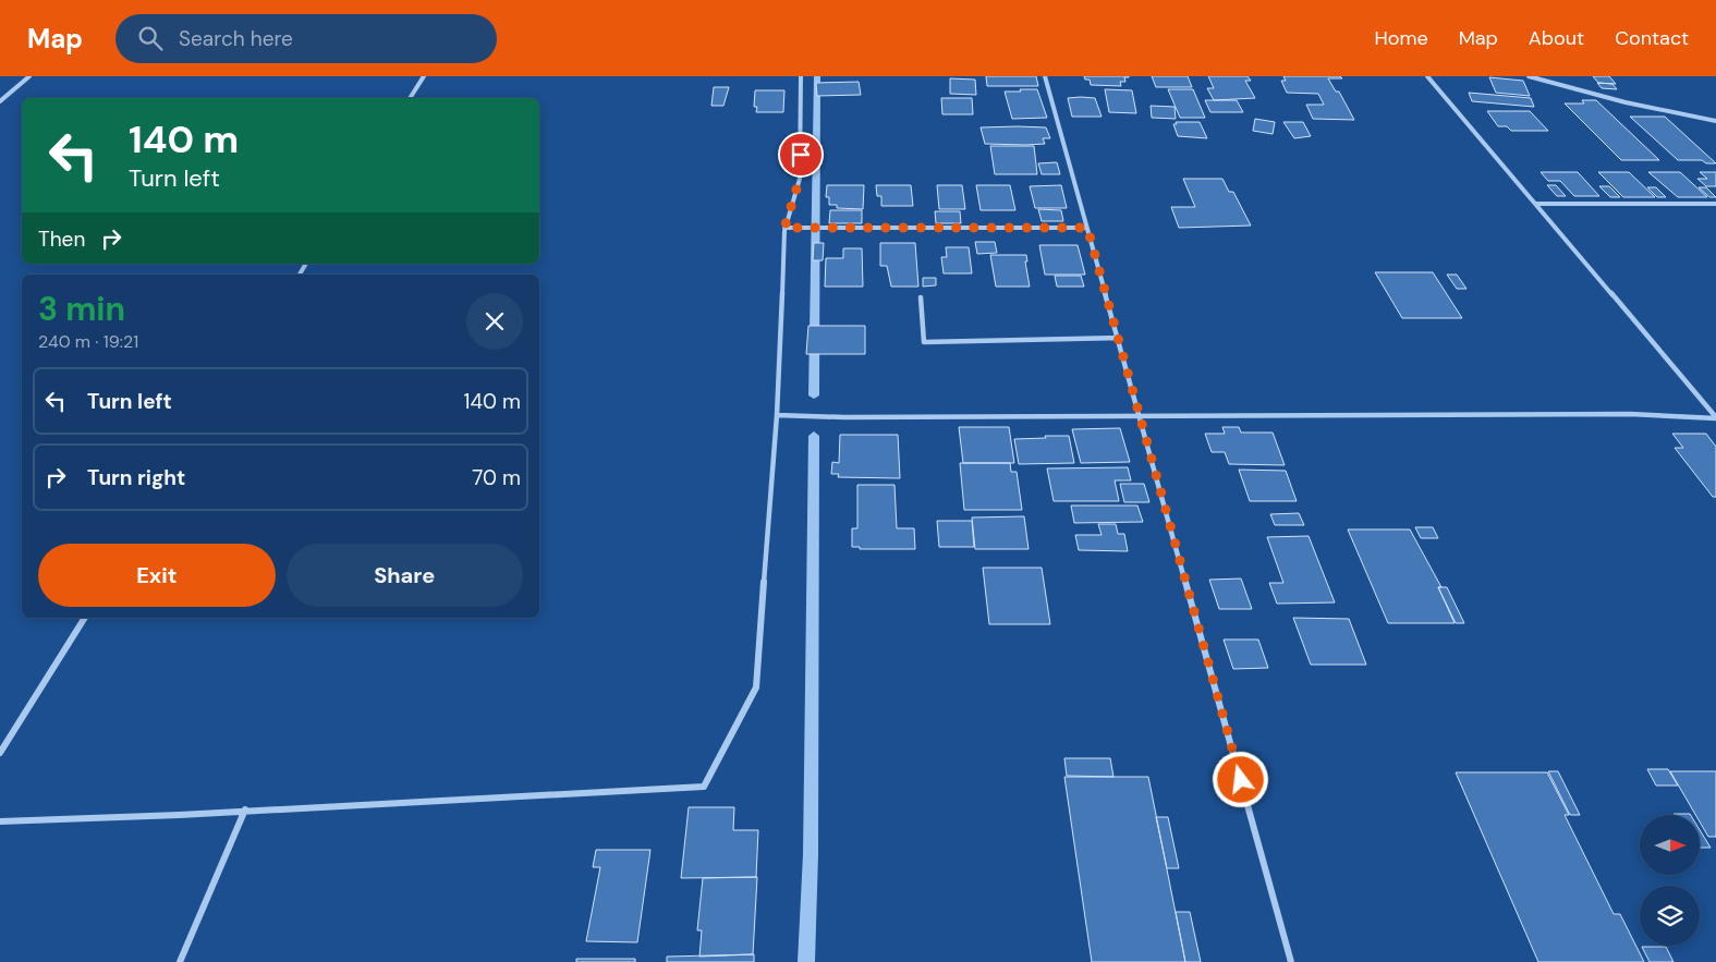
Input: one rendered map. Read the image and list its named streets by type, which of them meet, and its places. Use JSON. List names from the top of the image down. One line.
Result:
{"north":"right","page":{"header":"Map","search":"Search here","nav":["Home","Map","About","Contact"],"turn":["140 m","Turn left"],"then":"Then","heading":["3 min","240 m · 19:21"],"list":[{"name":"Turn left","value":"140 m"},{"name":"Turn right","value":"70 m"}],"buttons":["Exit","Share"]}}
